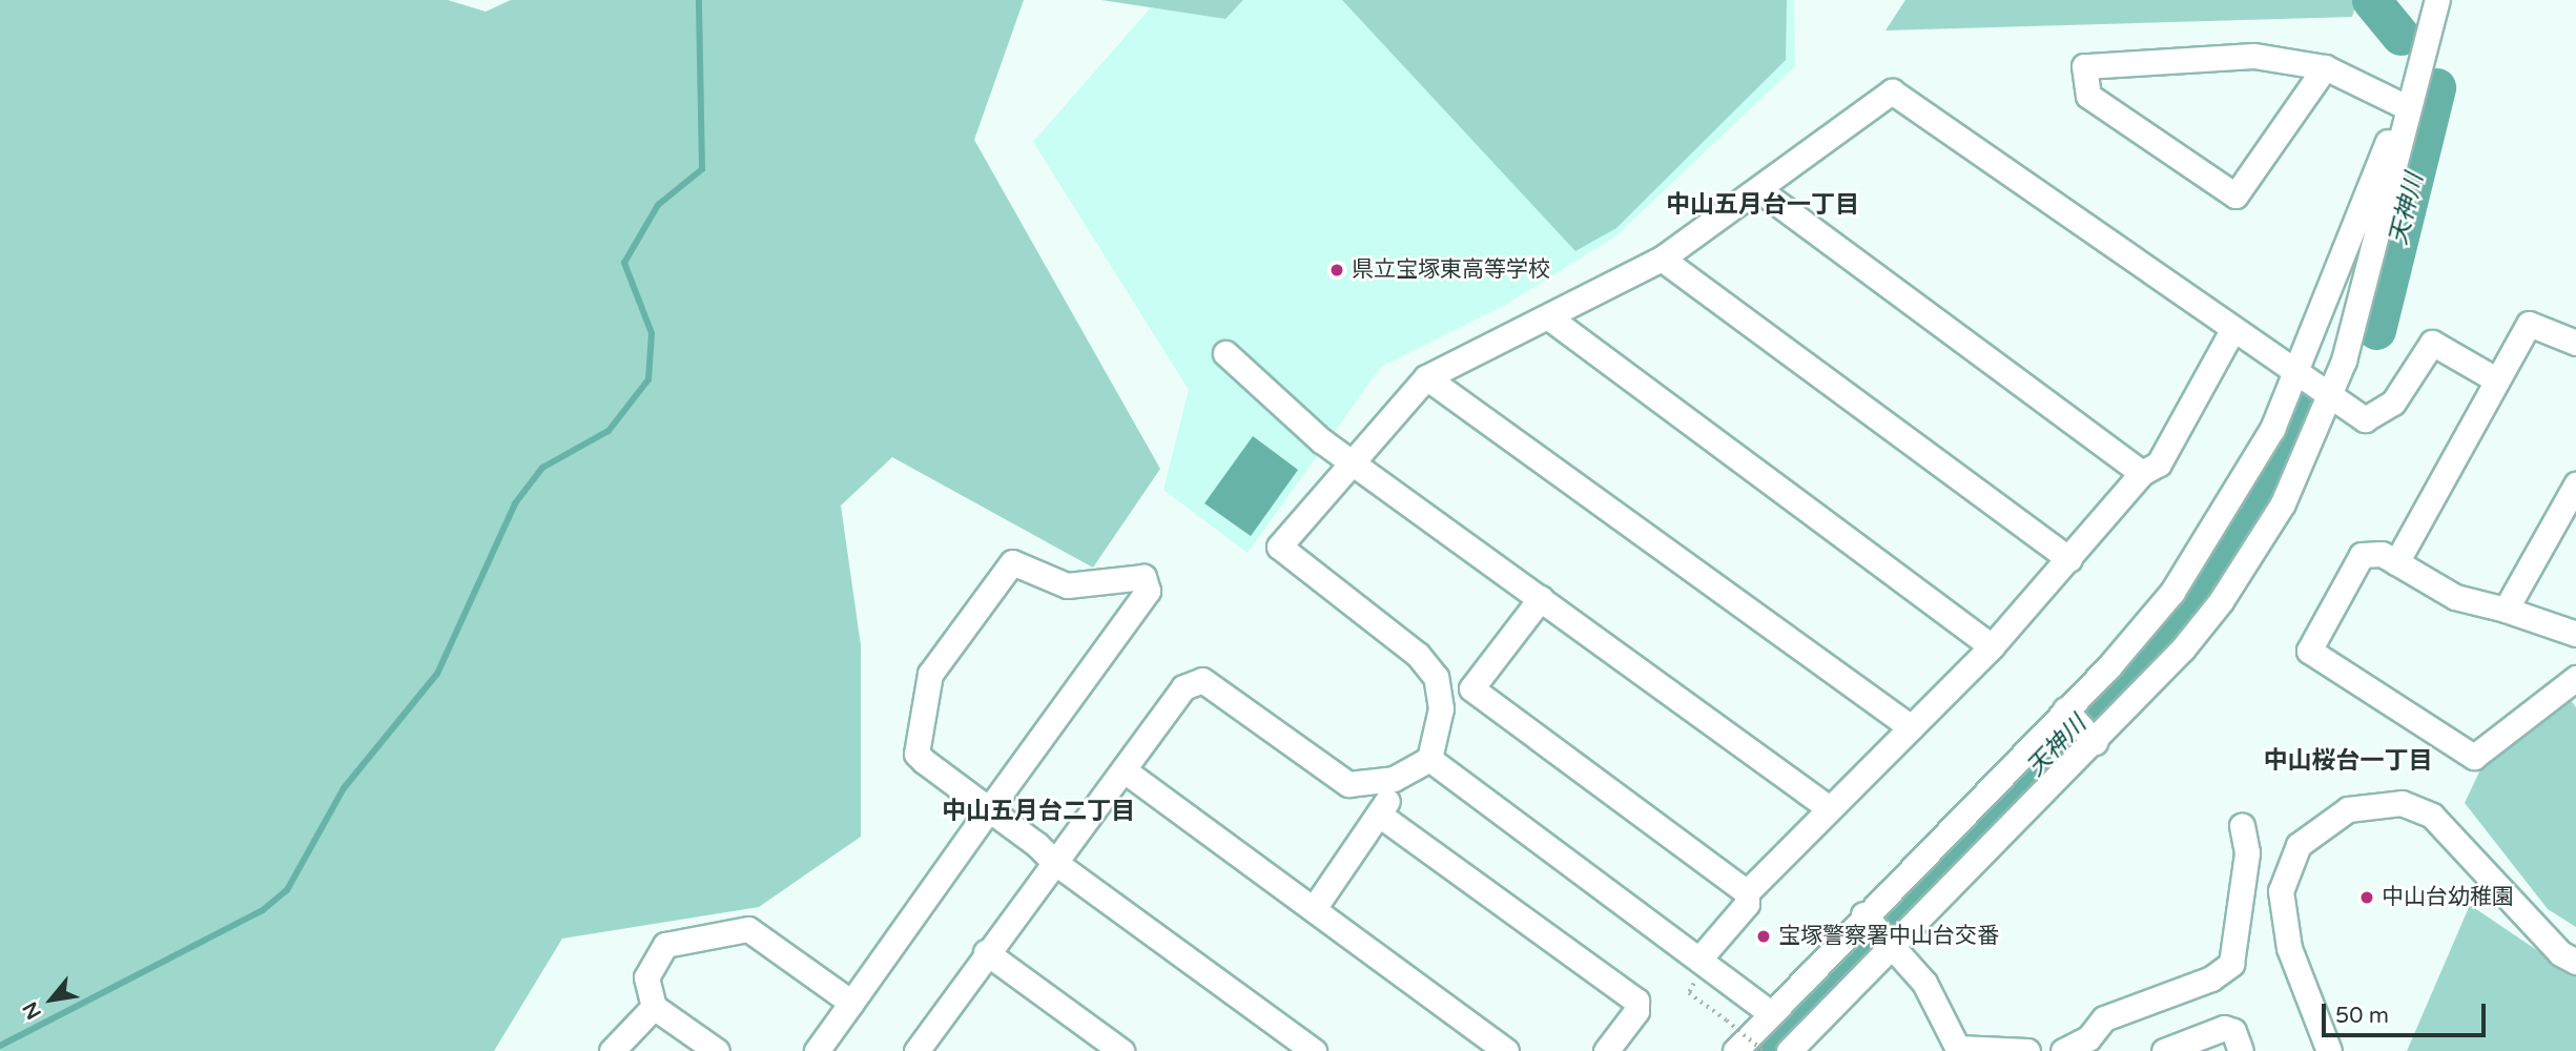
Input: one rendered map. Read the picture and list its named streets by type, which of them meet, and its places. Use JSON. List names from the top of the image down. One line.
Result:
{"districts":["中山五月台一丁目","中山桜台一丁目","中山五月台二丁目"],"water":["天神川"],"places":["県立宝塚東高等学校","中山台幼稚園","宝塚警察署中山台交番"],"scale_bar":"50 m","north":"bottom left"}
